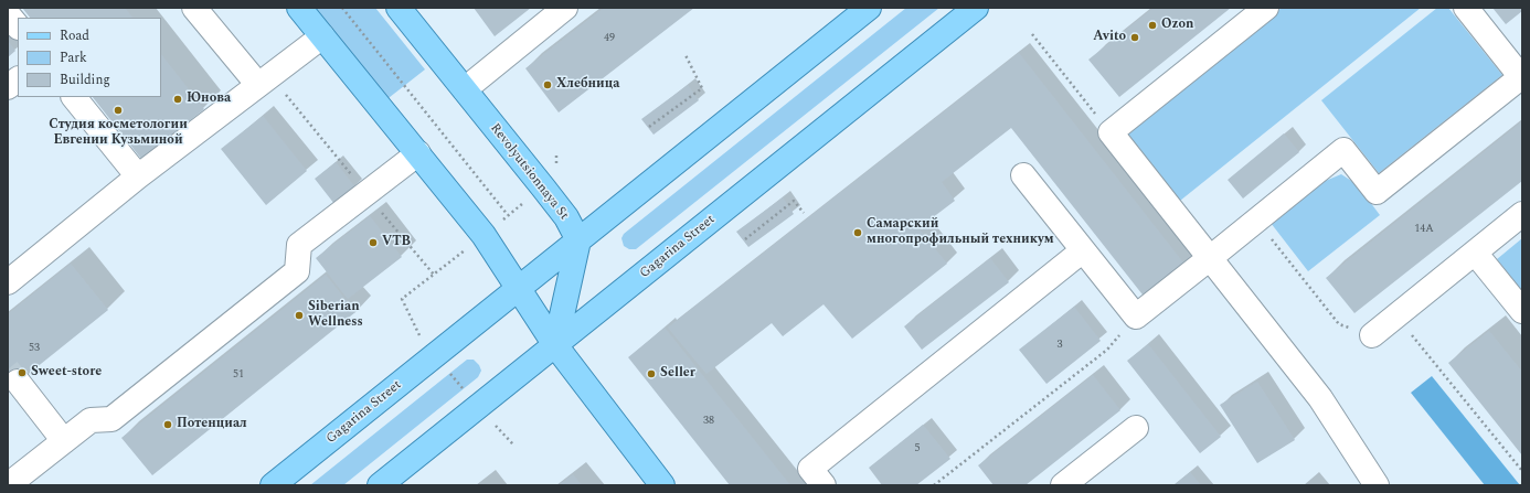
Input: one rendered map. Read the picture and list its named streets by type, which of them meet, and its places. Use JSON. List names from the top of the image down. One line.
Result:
{"streets":{"main road":["Revolyutsionnaya St","Gagarina Street"]},"crossings":[["Revolyutsionnaya St","Gagarina Street"]],"places":["Ozon","Avito","Хлебница","Юнова","Студия косметологии Евгении Кузьминой","Самарский многопрофильный техникум","VTB","Siberian Wellness","Sweet-store","Seller","Потенциал"],"house_numbers":["49","14А","3","53","51","38","5"],"legend":["Road","Park","Building"]}
